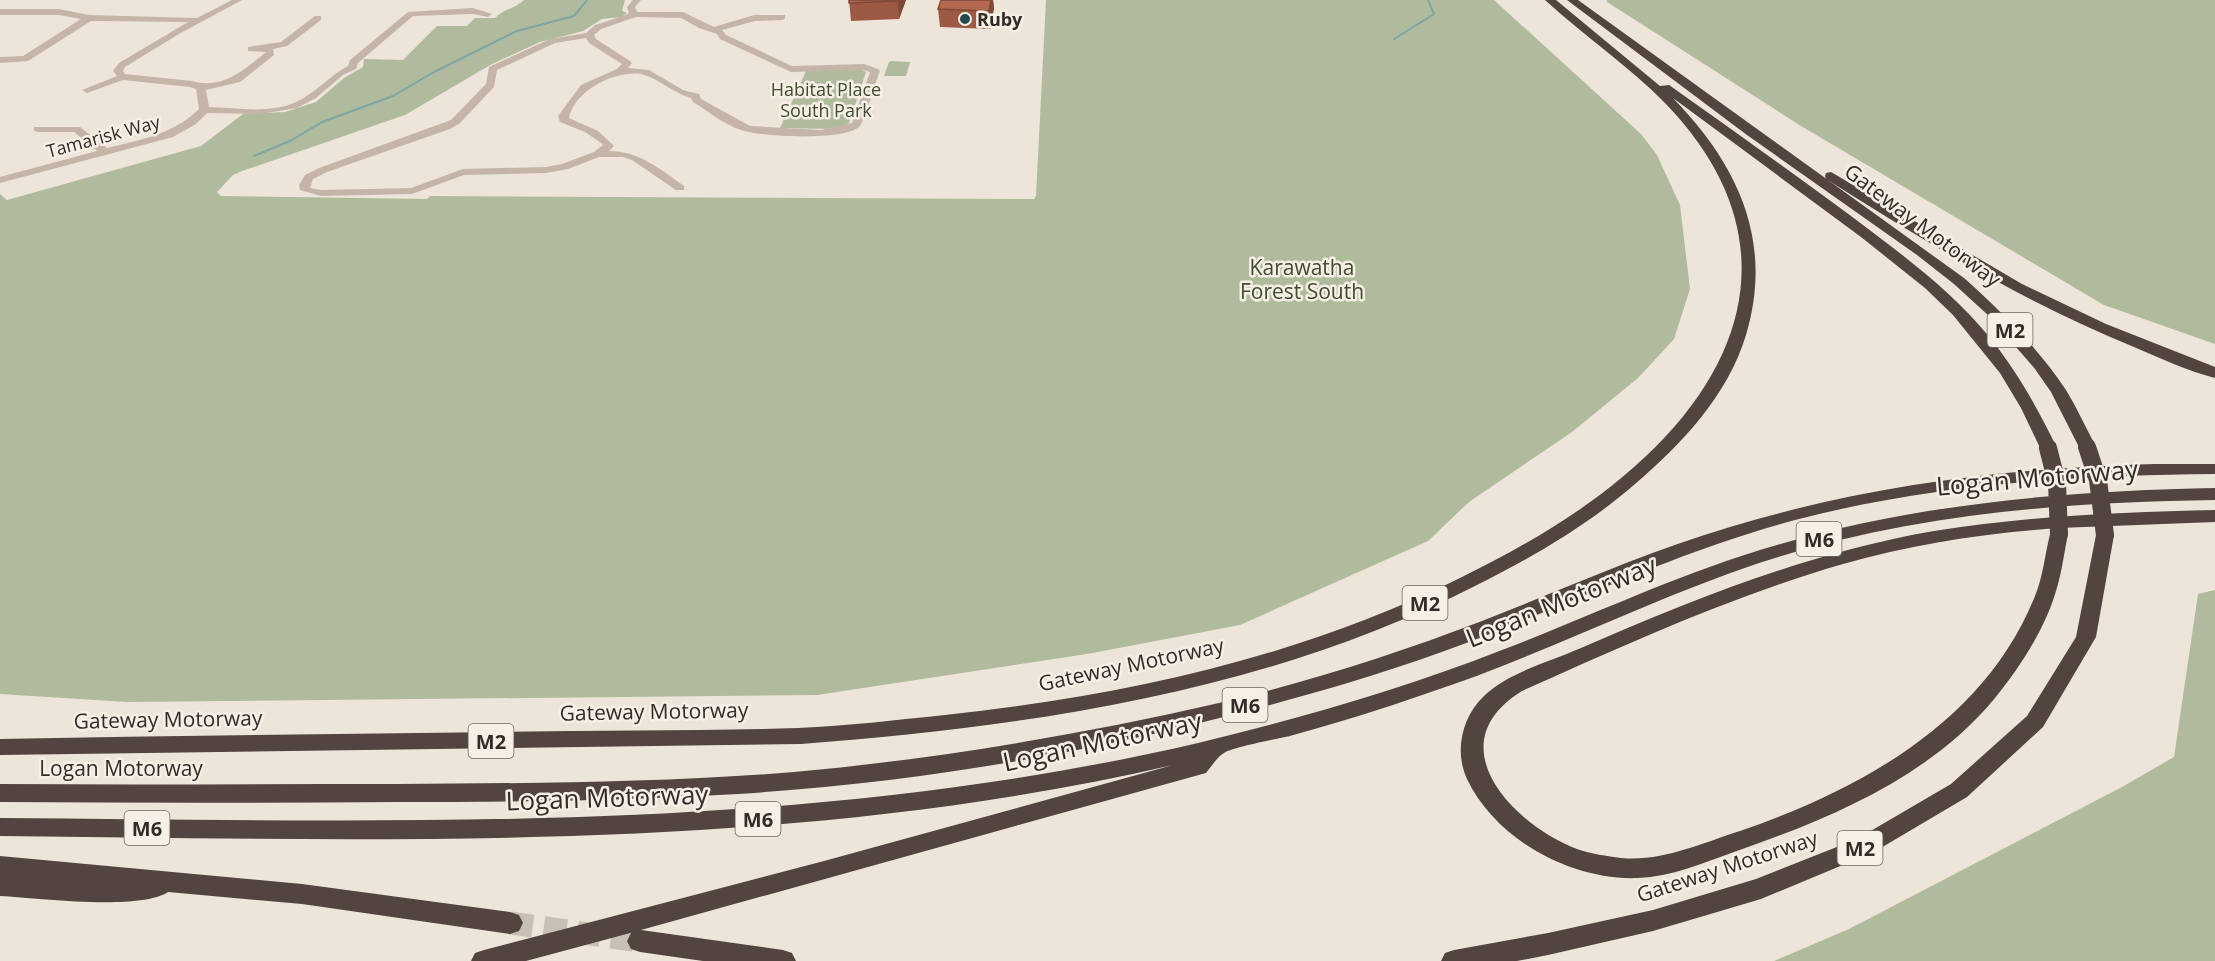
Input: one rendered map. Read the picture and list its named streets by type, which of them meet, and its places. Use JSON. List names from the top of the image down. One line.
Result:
{"streets":{"highway":["Gateway Motorway","M2","Logan Motorway","M6"],"street":["Tamarisk Way"]},"parks":["Habitat Place South Park","Karawatha Forest South"],"places":["Ruby"]}
